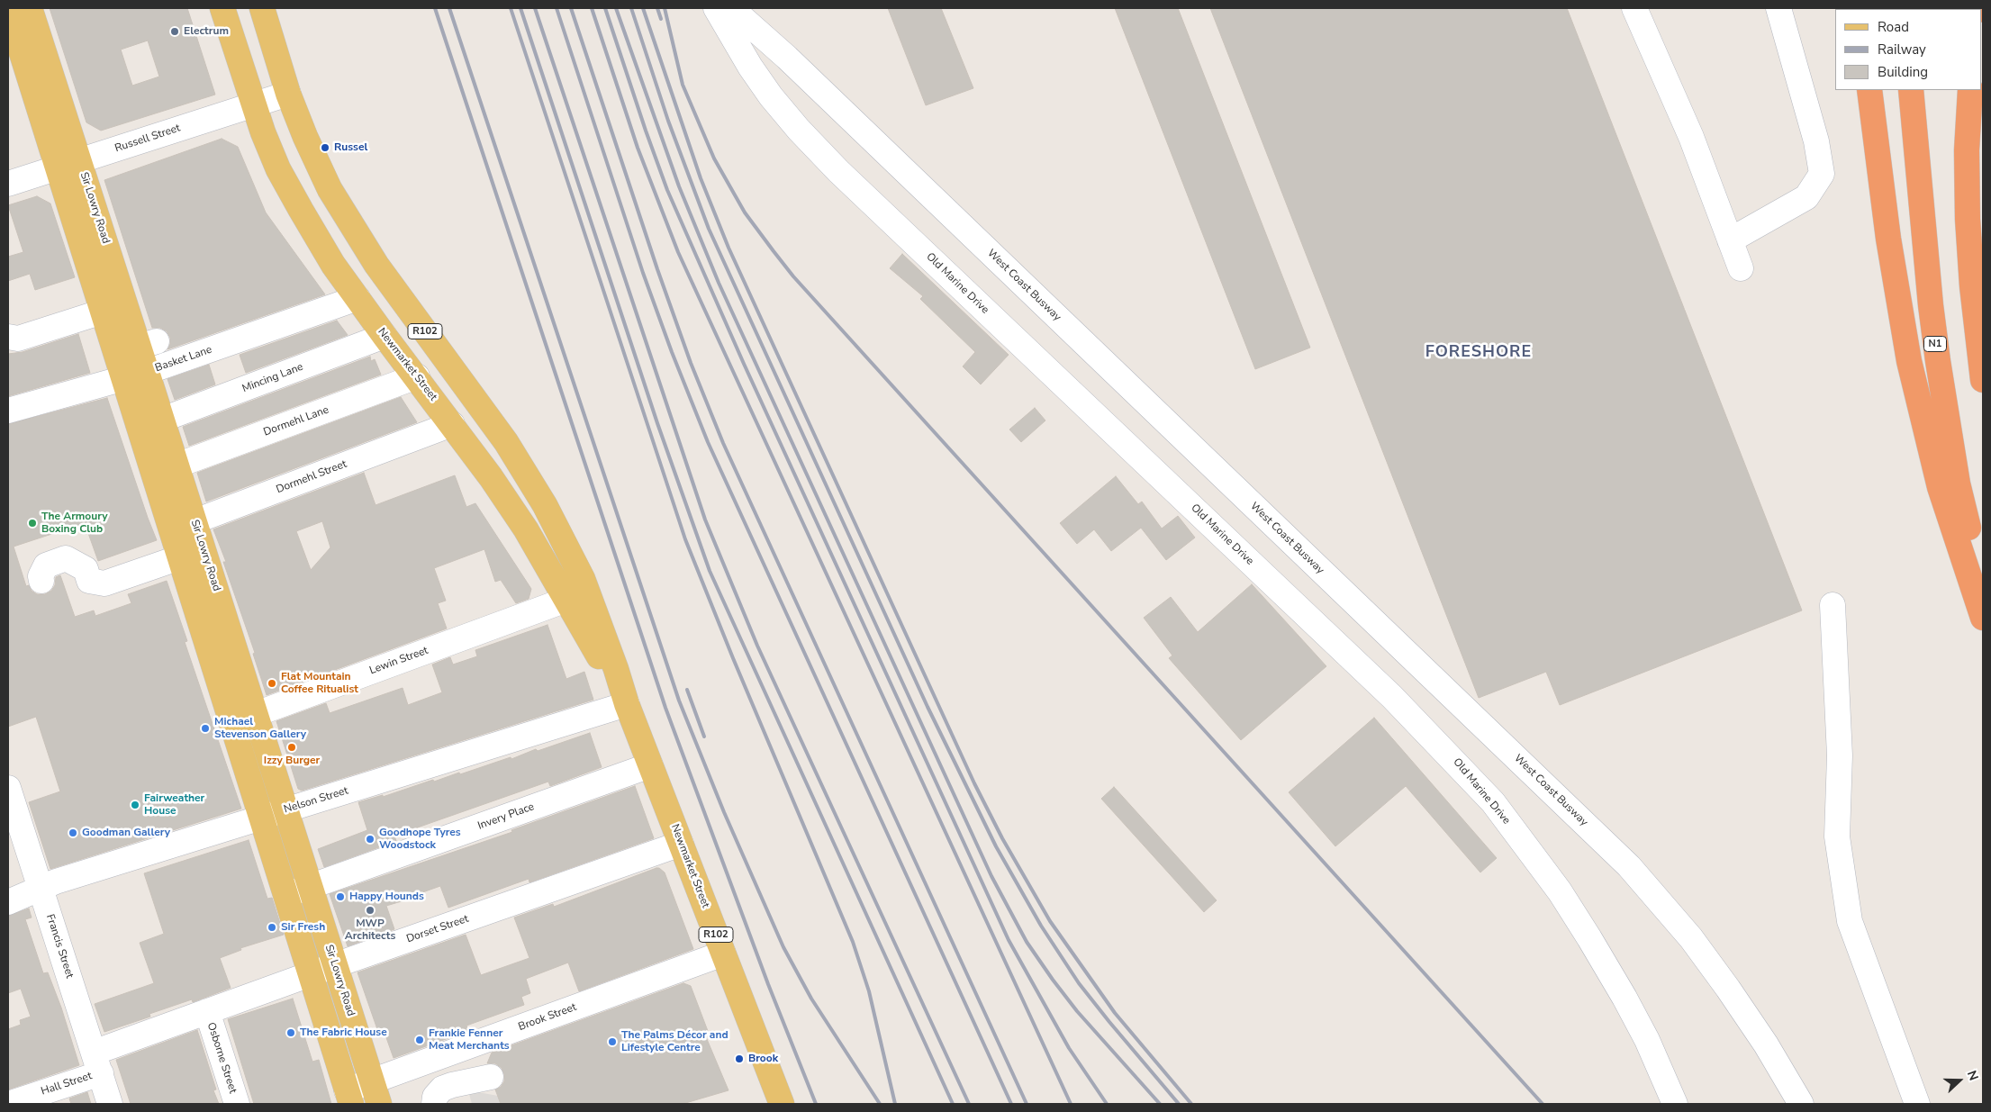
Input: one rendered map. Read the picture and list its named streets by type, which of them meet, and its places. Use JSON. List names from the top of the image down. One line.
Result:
{"streets":{"highway":["N1"],"main road":["Sir Lowry Road","R102","Newmarket Street"],"street":["Russell Street","Old Marine Drive","West Coast Busway","Basket Lane","Mincing Lane","Dormehl Lane","Dormehl Street","Lewin Street","Nelson Street","Invery Place","Dorset Street","Francis Street","Brook Street","Osborne Street","Hall Street"]},"crossings":[["Russell Street","Sir Lowry Road"],["Russell Street","Newmarket Street"],["Sir Lowry Road","Basket Lane"],["Sir Lowry Road","Mincing Lane"],["Sir Lowry Road","Dormehl Lane"],["Sir Lowry Road","Dormehl Street"],["Sir Lowry Road","Lewin Street"],["Sir Lowry Road","Nelson Street"],["Sir Lowry Road","Invery Place"],["Sir Lowry Road","Dorset Street"],["Sir Lowry Road","Brook Street"],["Basket Lane","Newmarket Street"],["Newmarket Street","Mincing Lane"],["Newmarket Street","Dormehl Lane"],["Newmarket Street","Dormehl Street"],["Newmarket Street","Lewin Street"],["Newmarket Street","Nelson Street"],["Newmarket Street","Invery Place"],["Newmarket Street","Dorset Street"],["Newmarket Street","Brook Street"],["Nelson Street","Francis Street"],["Dorset Street","Francis Street"],["Dorset Street","Osborne Street"],["Dorset Street","Hall Street"],["Francis Street","Hall Street"]],"districts":["FORESHORE"],"places":["Electrum","Russel","The Armoury Boxing Club","Flat Mountain Coffee Ritualist","Michael Stevenson Gallery","Izzy Burger","Fairweather House","Goodman Gallery","Goodhope Tyres Woodstock","Happy Hounds","MWP Architects","Sir Fresh","The Fabric House","Frankie Fenner Meat Merchants","The Palms Décor and Lifestyle Centre","Brook"],"legend":["Road","Railway","Building"],"north":"right"}
